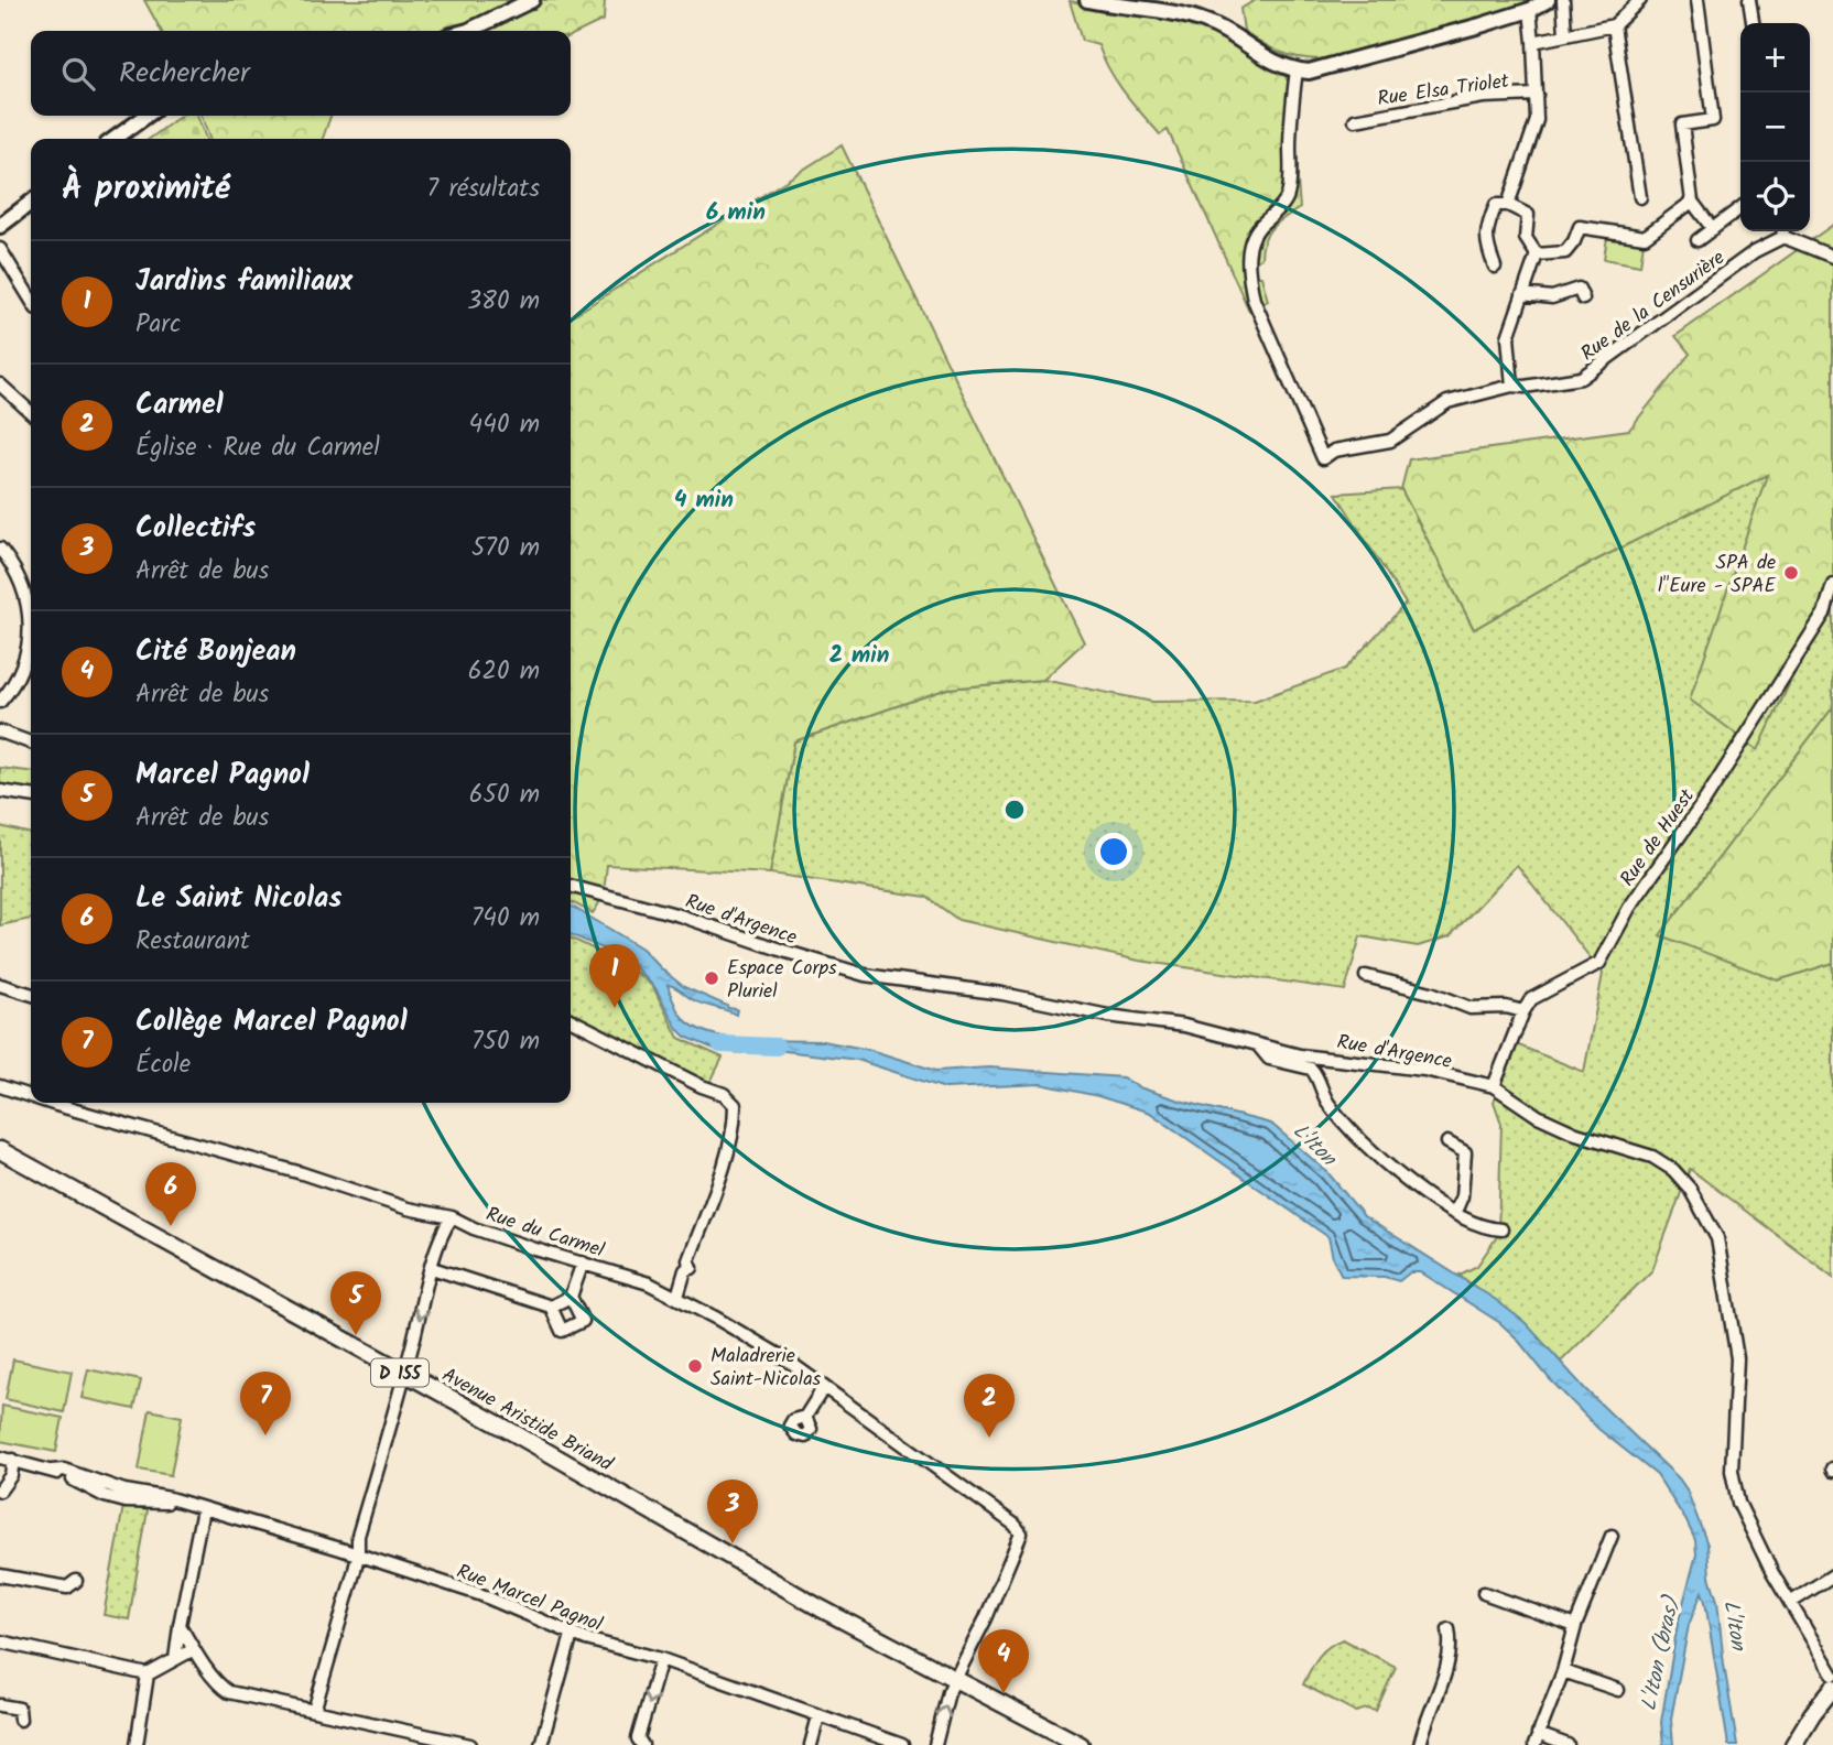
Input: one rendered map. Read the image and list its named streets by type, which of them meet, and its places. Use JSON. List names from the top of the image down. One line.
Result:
{"streets":{"main road":["D 155","Avenue Aristide Briand"],"street":["Rue Elsa Triolet","Rue de la Censurière","Rue de Huest","Rue d'Argence","Rue du Carmel","Rue Marcel Pagnol"]},"crossings":[["Rue de Huest","Rue d'Argence"],["Rue du Carmel","D 155"],["Rue du Carmel","Avenue Aristide Briand"],["D 155","Avenue Aristide Briand"]],"water":["L'Iton","L'Iton (bras)"],"places":["SPA de l\"Eure - SPAE","Espace Corps Pluriel","Maladrerie Saint-Nicolas"],"page":{"map_buttons":["+","−"],"search":"Rechercher","heading":["À proximité","7 résultats"],"list":[{"mark":"1","name":"Jardins familiaux","note":"Parc","value":"380 m"},{"mark":"2","name":"Carmel","note":"Église · Rue du Carmel","value":"440 m"},{"mark":"3","name":"Collectifs","note":"Arrêt de bus","value":"570 m"},{"mark":"4","name":"Cité Bonjean","note":"Arrêt de bus","value":"620 m"},{"mark":"5","name":"Marcel Pagnol","note":"Arrêt de bus","value":"650 m"},{"mark":"6","name":"Le Saint Nicolas","note":"Restaurant","value":"740 m"},{"mark":"7","name":"Collège Marcel Pagnol","note":"École","value":"750 m"}],"pins":["1","6","5","7","2","3","4"]},"rings":["6 min","4 min","2 min"]}
